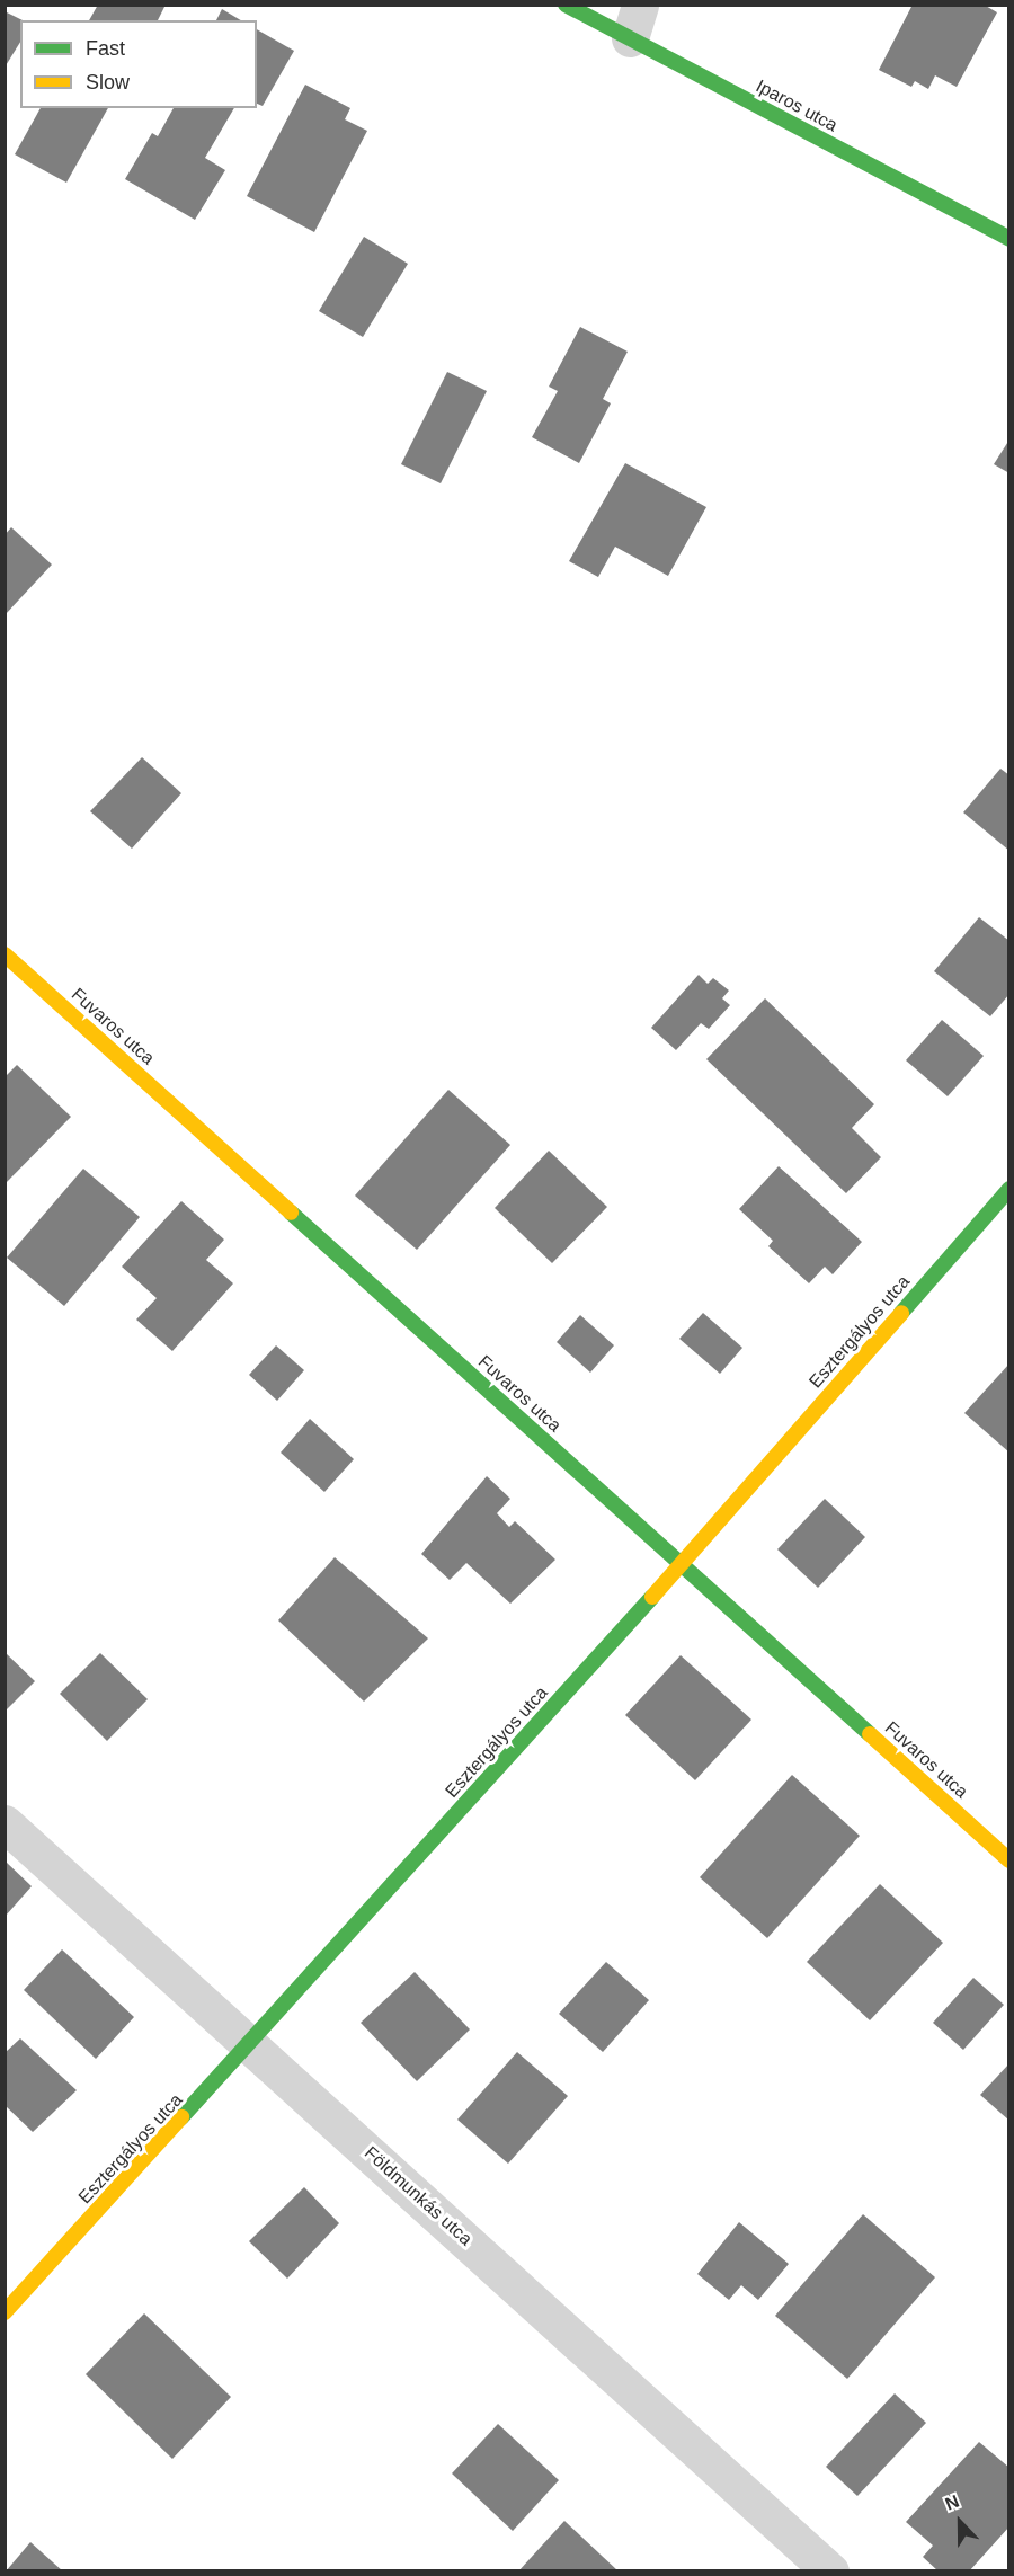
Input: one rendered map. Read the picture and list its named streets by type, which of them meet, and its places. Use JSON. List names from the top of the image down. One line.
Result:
{"streets":{"street":["Iparos utca","Fuvaros utca","Esztergályos utca","Földmunkás utca"]},"crossings":[["Fuvaros utca","Esztergályos utca"],["Esztergályos utca","Földmunkás utca"]],"legend":["Fast","Slow"],"north":"top"}
